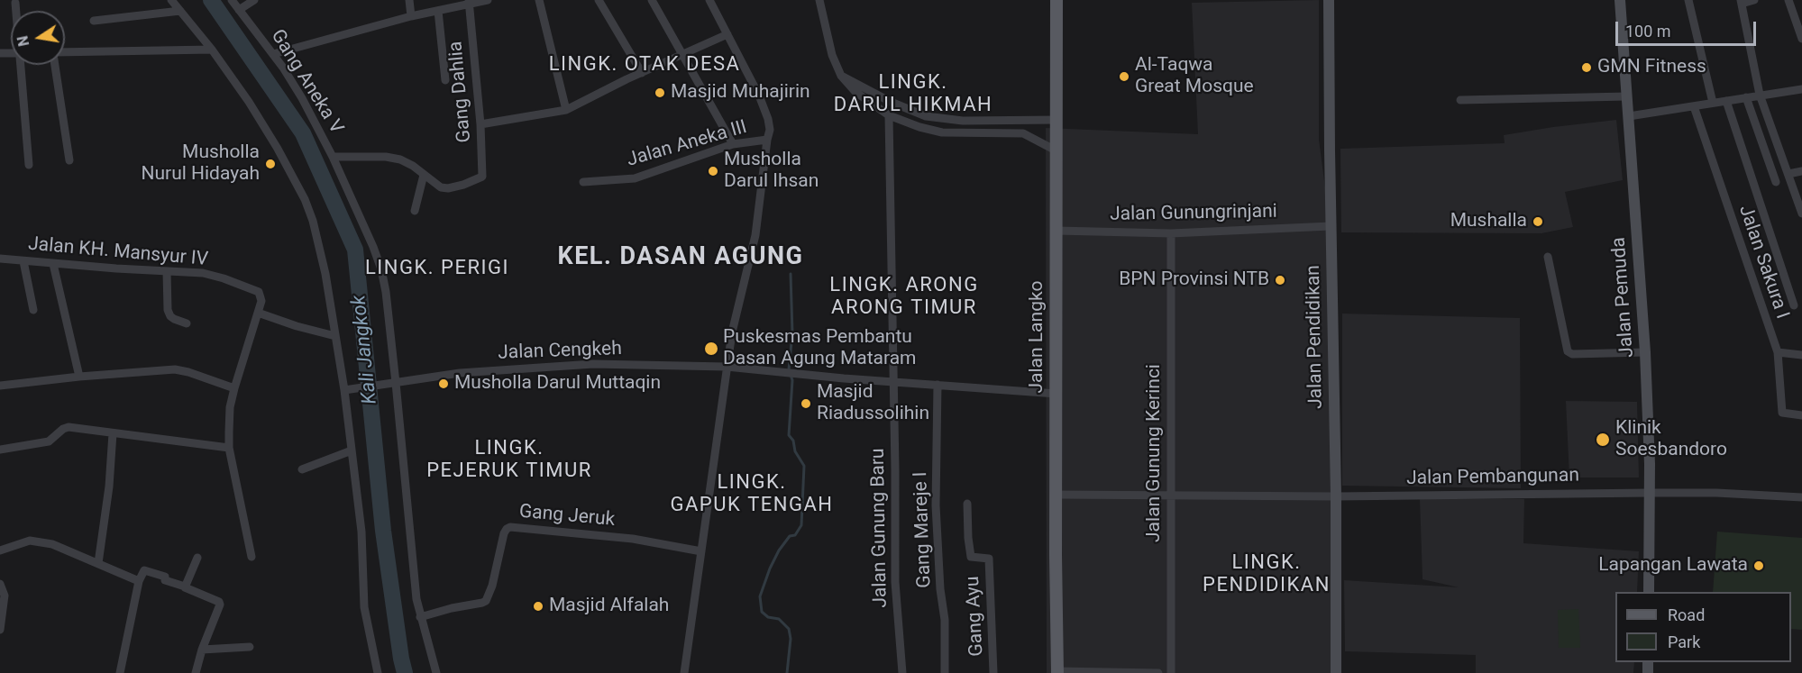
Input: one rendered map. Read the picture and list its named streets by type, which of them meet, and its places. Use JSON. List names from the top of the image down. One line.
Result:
{"streets":{"main road":["Jalan Pemuda","Jalan Langko","Jalan Pendidikan"],"street":["Gang Aneka V","Gang Dahlia","Jalan Aneka III","Jalan Gunungrinjani","Jalan KH. Mansyur IV","Jalan Sakura I","Jalan Cengkeh","Jalan Gunung Kerinci","Jalan Pembangunan","Gang Jeruk","Jalan Gunung Baru","Gang Mareje I","Gang Ayu"]},"crossings":[["Gang Aneka V","Jalan Cengkeh"],["Gang Aneka V","Gang Jeruk"],["Jalan Gunungrinjani","Jalan Langko"],["Jalan Gunungrinjani","Jalan Pendidikan"],["Jalan Gunungrinjani","Jalan Gunung Kerinci"],["Jalan Pemuda","Jalan Pembangunan"],["Jalan Langko","Jalan Cengkeh"],["Jalan Langko","Jalan Pembangunan"],["Jalan Pendidikan","Jalan Pembangunan"],["Jalan Cengkeh","Jalan Gunung Baru"],["Jalan Cengkeh","Gang Mareje I"],["Jalan Gunung Kerinci","Jalan Pembangunan"]],"districts":["LINGK. OTAK DESA","LINGK. DARUL HIKMAH","KEL. DASAN AGUNG","LINGK. PERIGI","LINGK. ARONG ARONG TIMUR","LINGK. PEJERUK TIMUR","LINGK. GAPUK TENGAH","LINGK. PENDIDIKAN"],"water":["Kali Jangkok"],"places":["GMN Fitness","Al-Taqwa Great Mosque","Masjid Muhajirin","Musholla Nurul Hidayah","Musholla Darul Ihsan","Mushalla","BPN Provinsi NTB","Puskesmas Pembantu Dasan Agung Mataram","Musholla Darul Muttaqin","Masjid Riadussolihin","Klinik Soesbandoro","Lapangan Lawata","Masjid Alfalah"],"legend":["Road","Park"],"scale_bar":"100 m","north":"left"}
